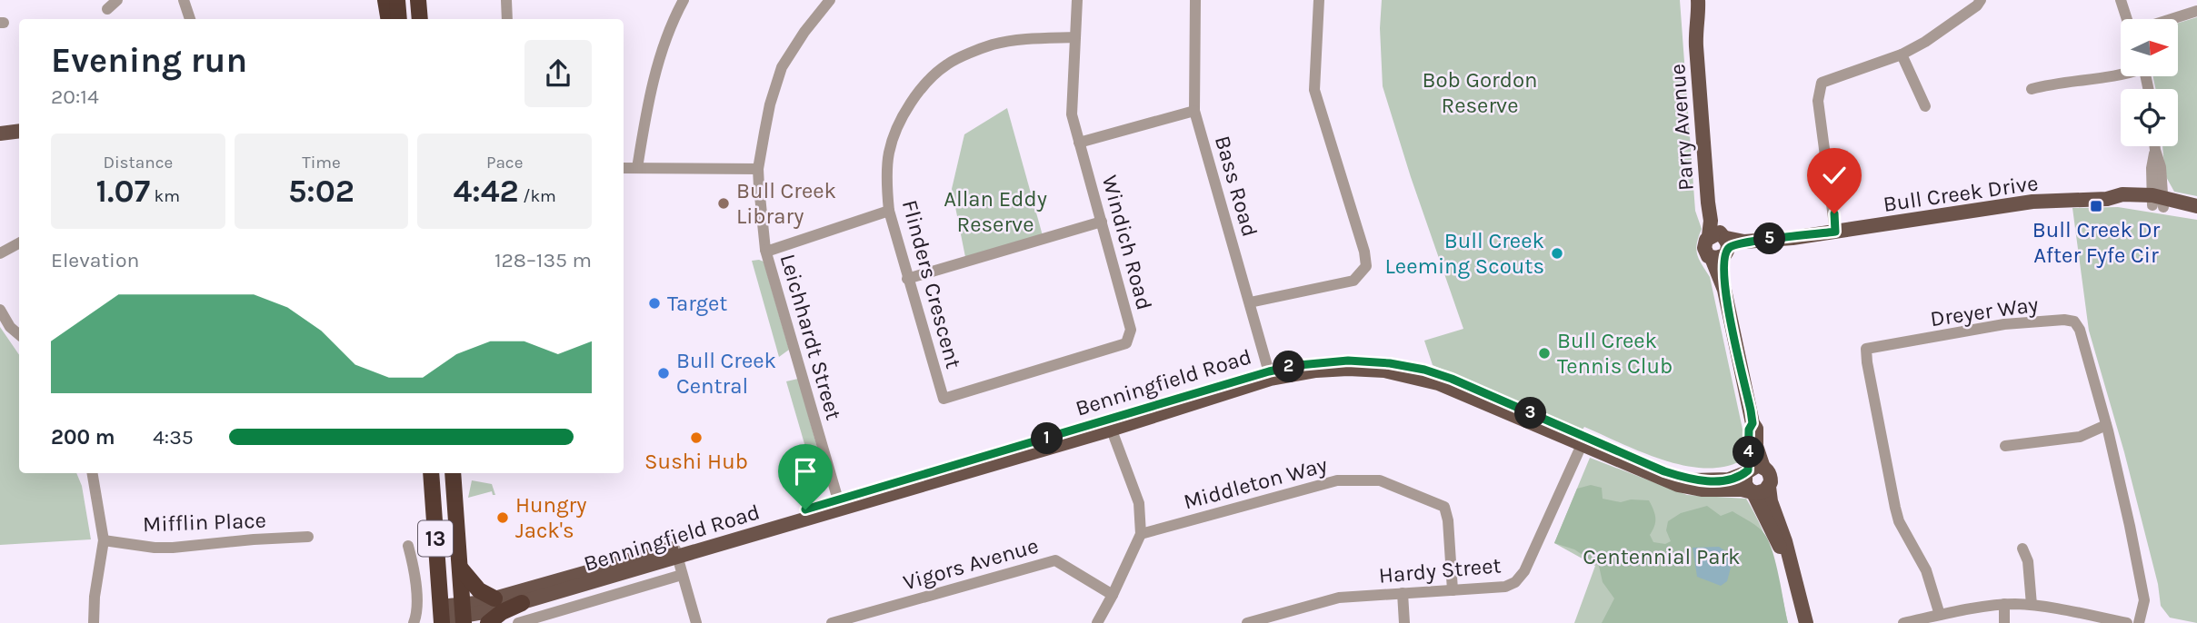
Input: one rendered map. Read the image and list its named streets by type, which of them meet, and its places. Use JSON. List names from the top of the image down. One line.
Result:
{"streets":{"highway":["13"],"main road":["Parry Avenue","Bull Creek Drive","Benningfield Road"],"street":["Bass Road","Windich Road","Flinders Crescent","Dreyer Way","Leichhardt Street","Middleton Way","Mifflin Place","Vigors Avenue","Hardy Street"]},"crossings":[["Parry Avenue","Bull Creek Drive"],["Parry Avenue","Benningfield Road"],["Bass Road","Benningfield Road"],["Windich Road","Flinders Crescent"],["Leichhardt Street","Benningfield Road"],["Benningfield Road","13"],["Benningfield Road","Hardy Street"],["Middleton Way","Hardy Street"]],"parks":["Bob Gordon Reserve","Allan Eddy Reserve","Centennial Park"],"places":{"other":["Bull Creek Library","Bull Creek Leeming Scouts","Target","Bull Creek Tennis Club","Bull Creek Central","Sushi Hub","Hungry Jack's"],"transit":["Bull Creek Dr After Fyfe Cir"]},"north":"right","page":{"heading":["Evening run","20:14"],"stats":[["Distance","1.07 km"],["Time","5:02"],["Pace","4:42 /km"]],"pins":["5","2","3","1","4"],"chart":["Elevation","128–135 m"],"list":[{"name":"200 m","note":"4:35"}]}}
